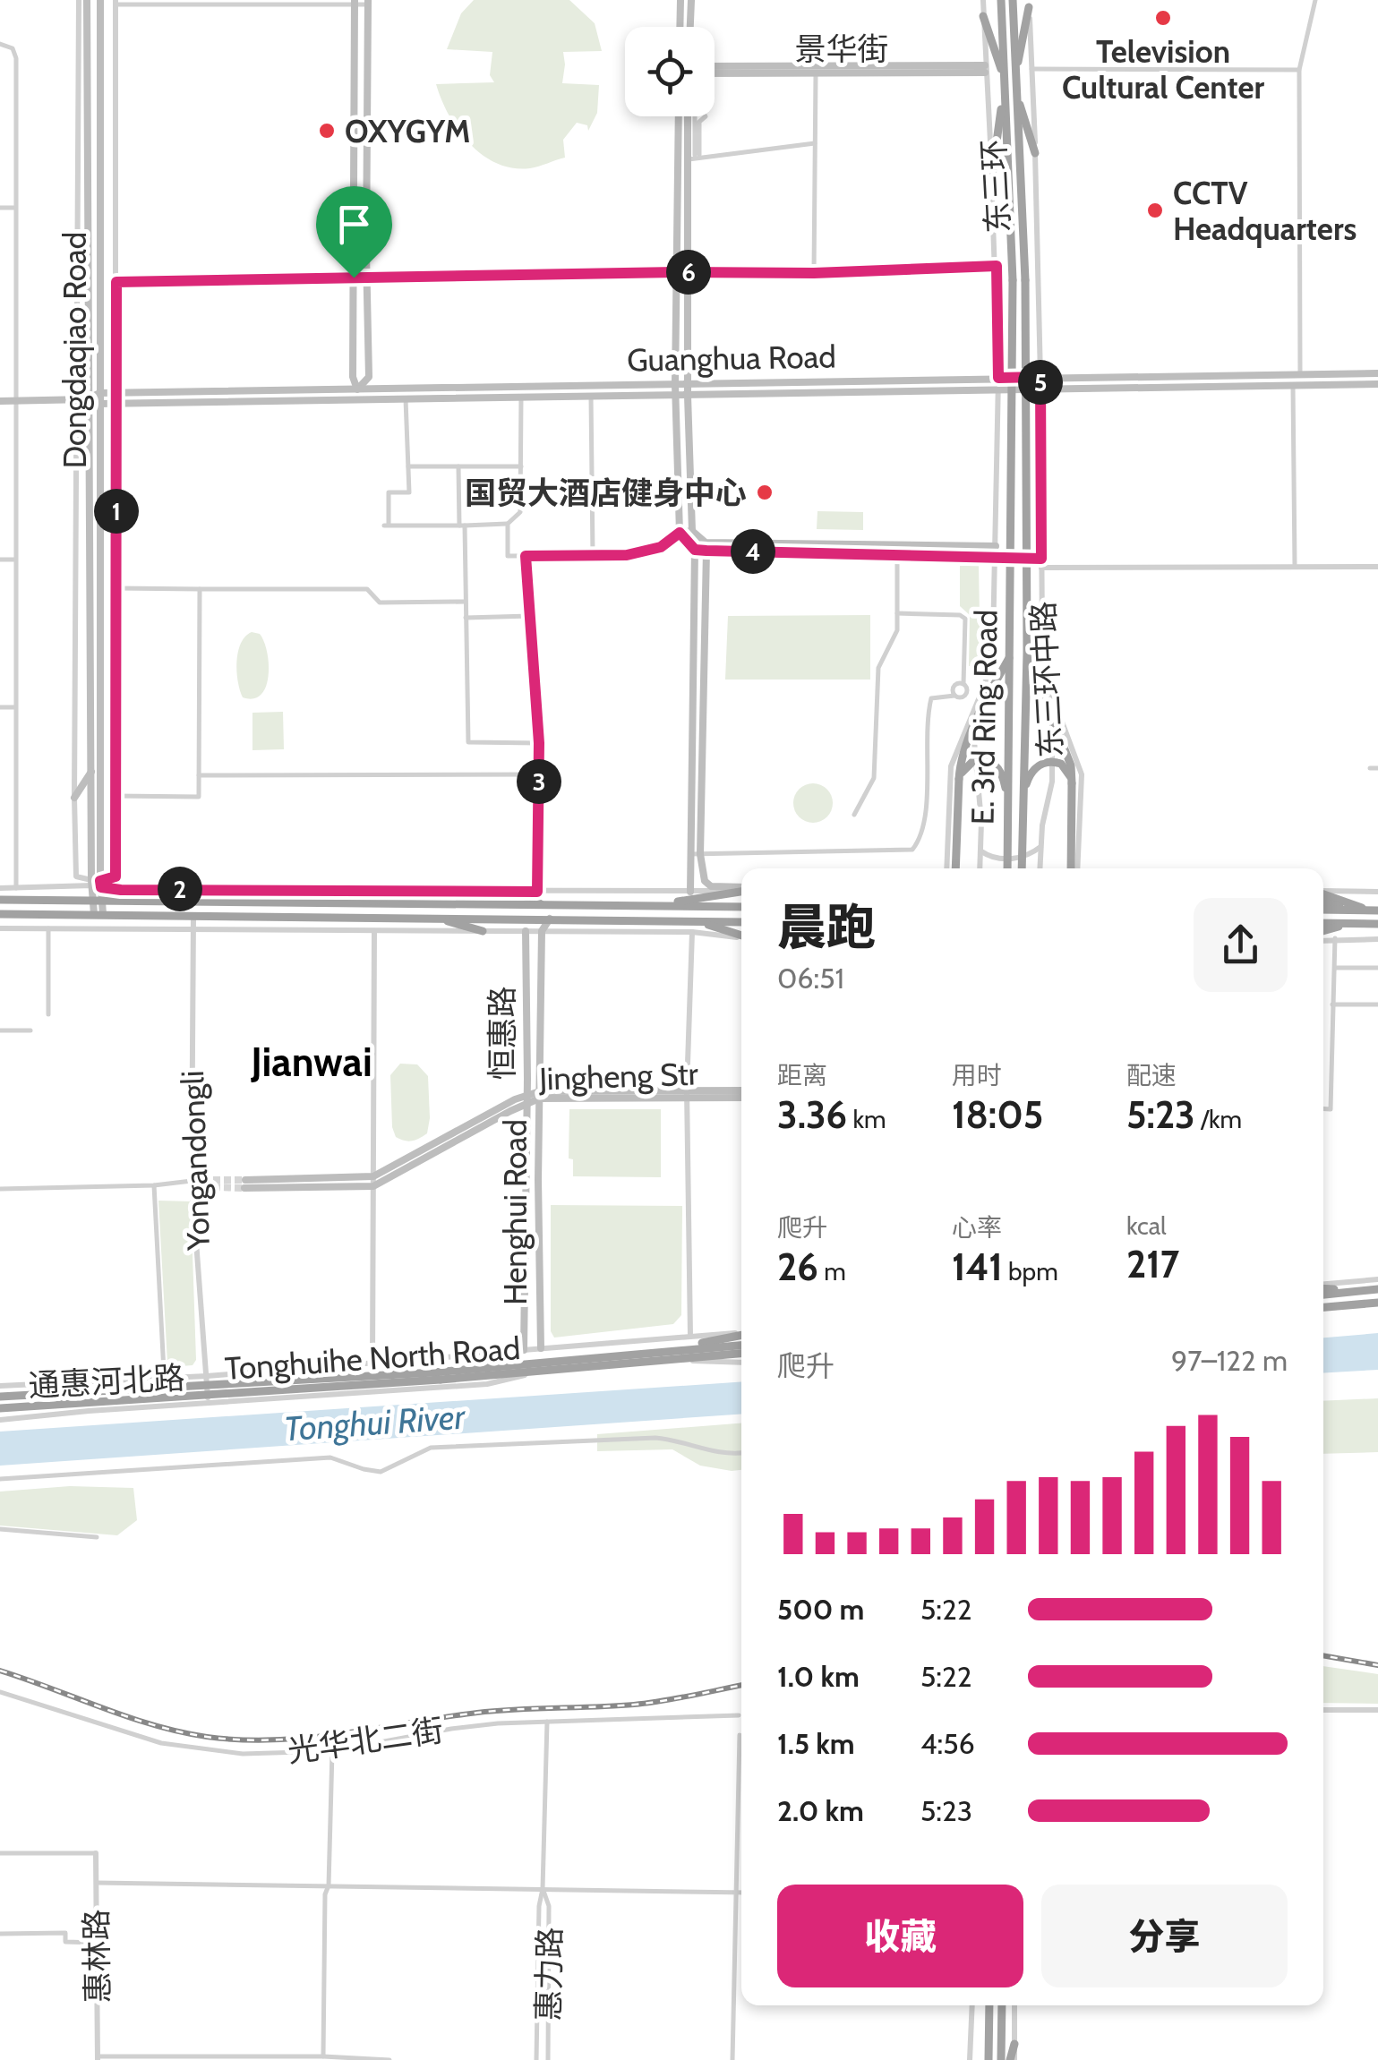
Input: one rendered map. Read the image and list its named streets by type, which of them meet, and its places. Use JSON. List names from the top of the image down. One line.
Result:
{"streets":{"highway":["东三环","E. 3rd Ring Road","Tonghuihe North Road"],"main road":["景华街","Dongdaqiao Road","Guanghua Road","恒惠路","Jingheng Str","Henghui Road"],"street":["东三环中路","Yongandongli","通惠河北路","光华北二街","惠林路","惠力路"]},"crossings":[["东三环","E. 3rd Ring Road"],["Dongdaqiao Road","Guanghua Road"],["Guanghua Road","东三环中路"],["恒惠路","Jingheng Str"],["恒惠路","通惠河北路"],["Jingheng Str","Henghui Road"],["Yongandongli","通惠河北路"],["Henghui Road","通惠河北路"],["Tonghuihe North Road","通惠河北路"]],"districts":["Jianwai"],"water":["Tonghui River"],"places":["Television Cultural Center","OXYGYM","CCTV Headquarters","国贸大酒店健身中心"],"page":{"pins":["6","5","1","4","3","2"],"heading":["晨跑","06:51"],"stats":[["距离","3.36 km"],["用时","18:05"],["配速","5:23 /km"],["爬升","26 m"],["心率","141 bpm"],["kcal","217"]],"chart":["爬升","97–122 m"],"list":[{"name":"500 m","note":"5:22"},{"name":"1.0 km","note":"5:22"},{"name":"1.5 km","note":"4:56"},{"name":"2.0 km","note":"5:23"}],"buttons":["收藏","分享"]}}
